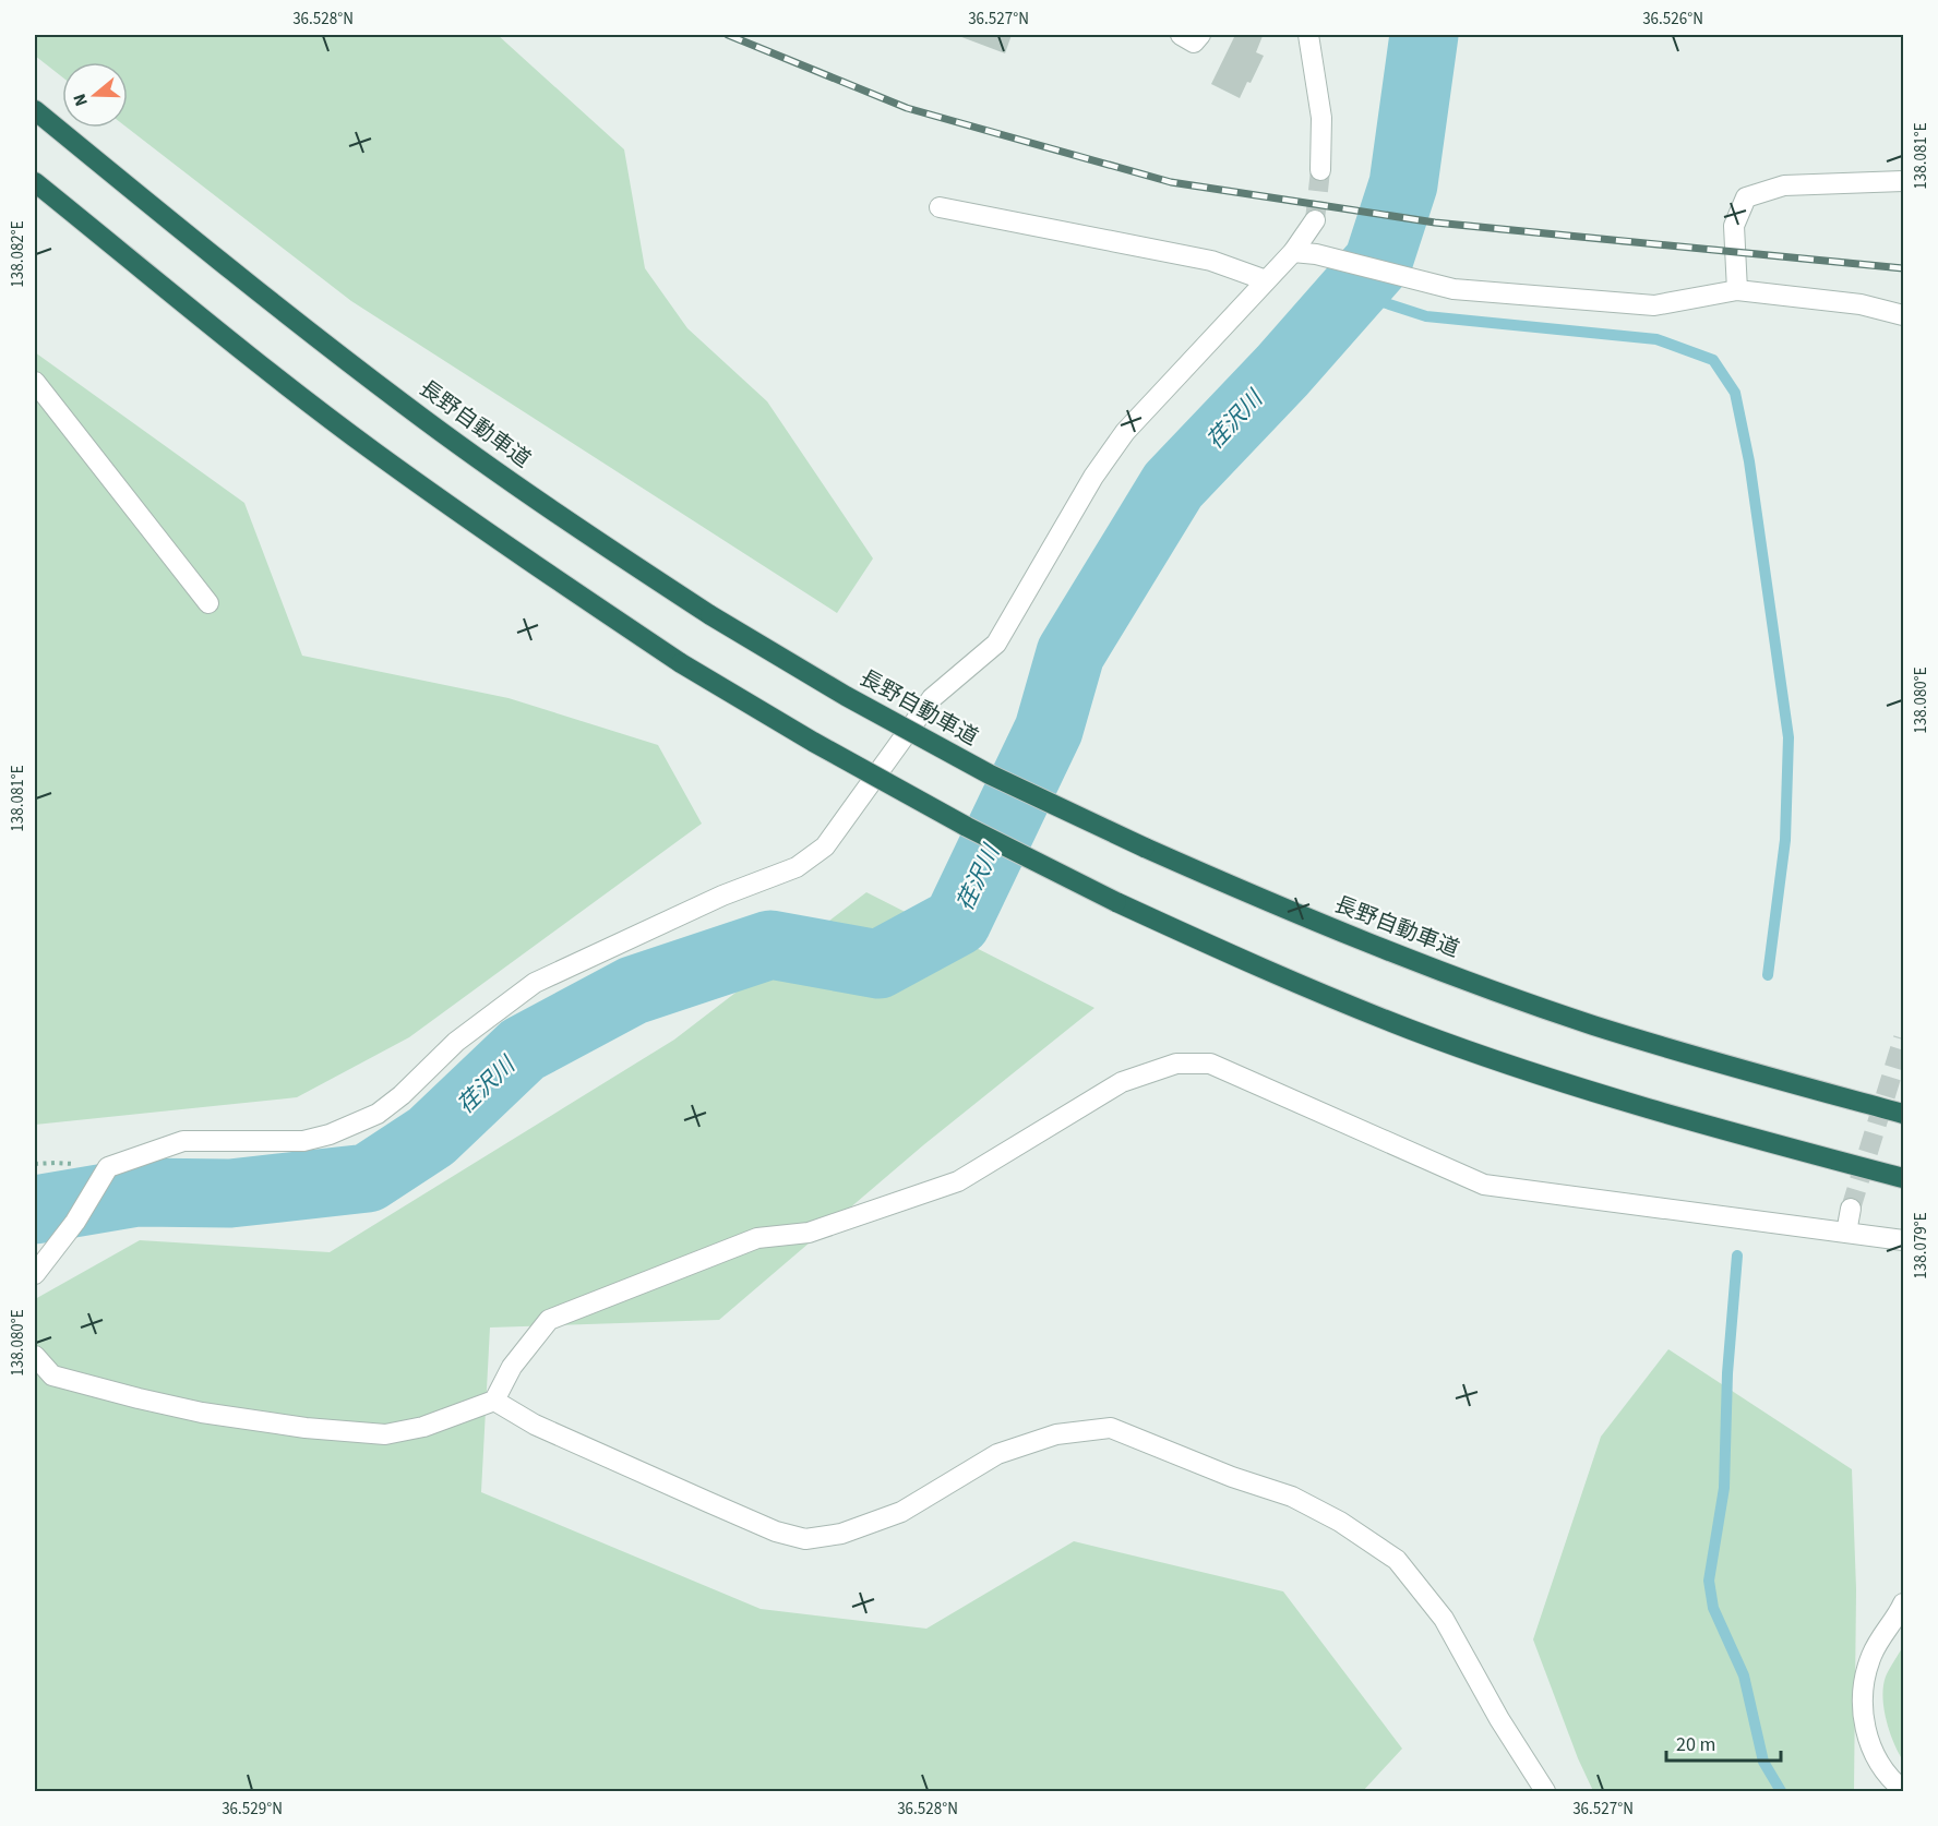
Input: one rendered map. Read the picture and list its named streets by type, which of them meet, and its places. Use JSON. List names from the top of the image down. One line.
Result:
{"streets":{"highway":["長野自動車道"]},"water":["荏沢川"],"scale_bar":"20 m","north":"left","coordinates":["36.528°N","36.527°N","36.526°N","138.081°E","138.082°E","138.080°E","138.079°E","36.529°N"]}
